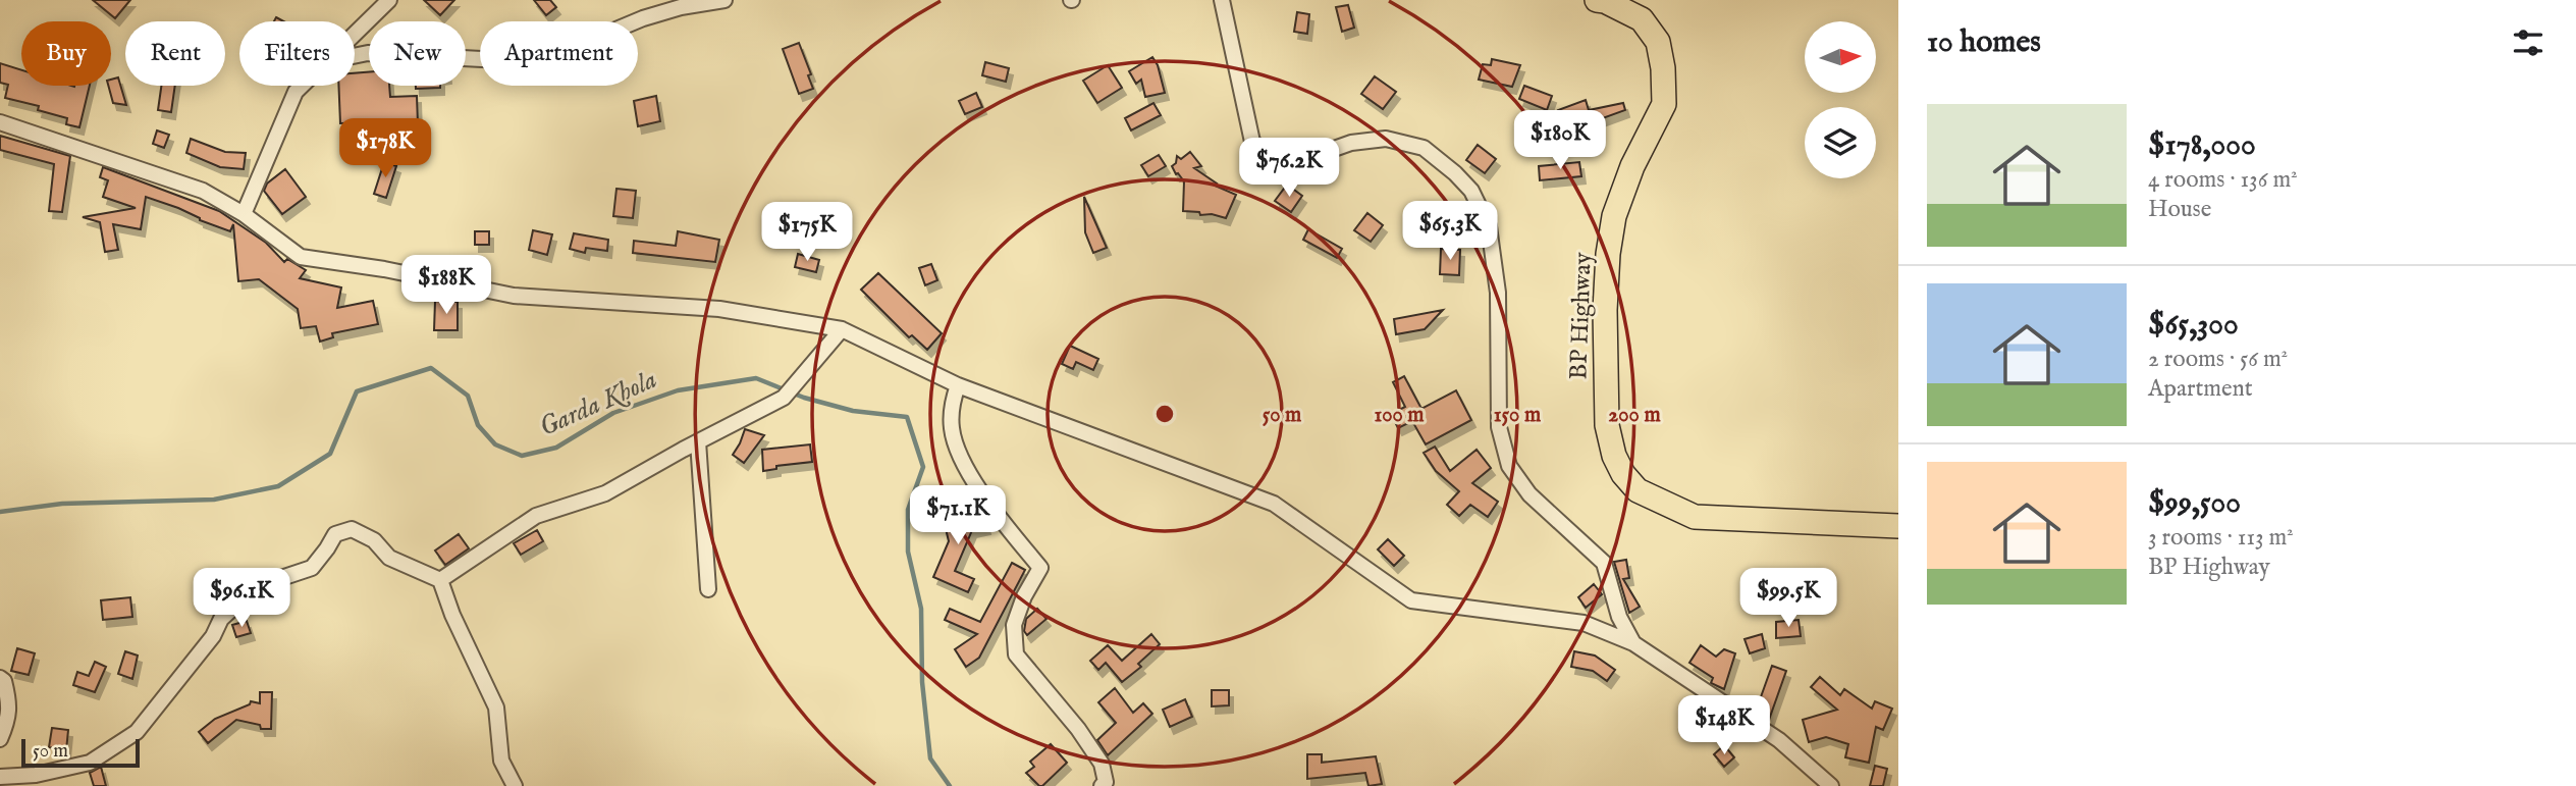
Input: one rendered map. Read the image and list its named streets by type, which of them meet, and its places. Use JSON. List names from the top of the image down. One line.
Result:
{"streets":{"highway":["BP Highway"]},"water":["Garda Khola"],"scale_bar":"50 m","north":"right","page":{"heading":"10 homes","chip":["Buy","Rent","Filters","New","Apartment"],"list":[{"name":"$178,000","note":"4 rooms · 136 m² · House"},{"name":"$65,300","note":"2 rooms · 56 m² · Apartment"},{"name":"$99,500","note":"3 rooms · 113 m² · BP Highway"}],"price":["$180K","$178K","$76.2K","$65.3K","$175K","$188K","$71.1K","$96.1K","$99.5K","$148K"],"scale":"50 m"},"rings":["50 m","100 m","150 m","200 m"]}
